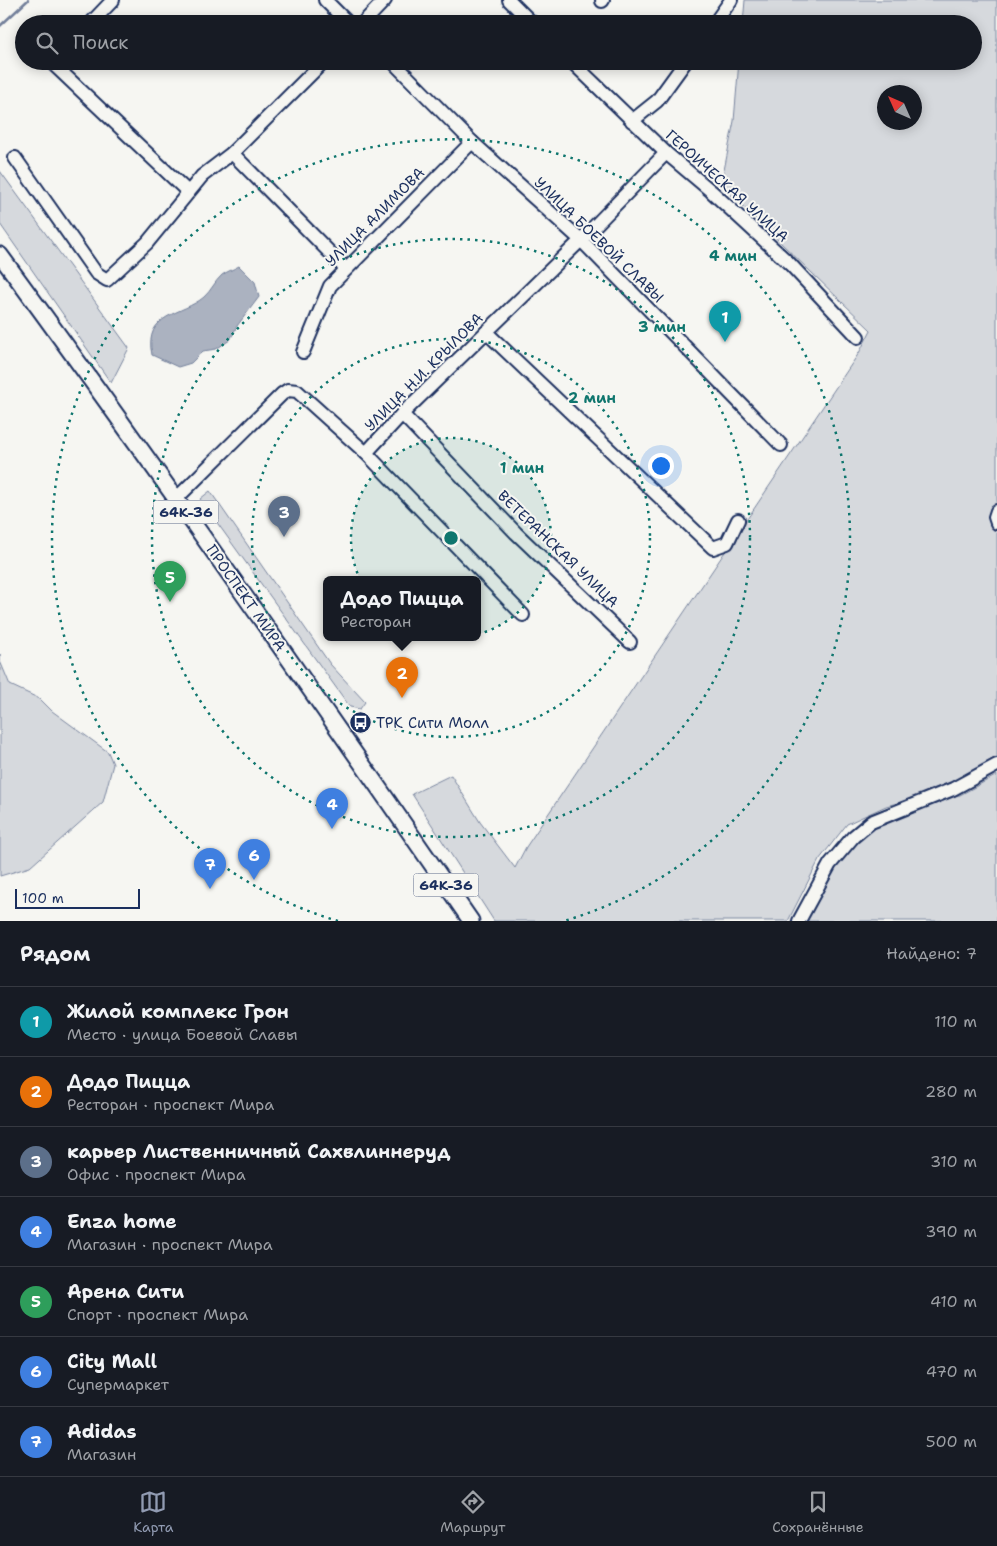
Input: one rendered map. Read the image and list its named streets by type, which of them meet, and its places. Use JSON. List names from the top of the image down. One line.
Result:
{"streets":{"main road":["64К-36","ПРОСПЕКТ МИРА"],"street":["ГЕРОИЧЕСКАЯ УЛИЦА","УЛИЦА АЛИМОВА","УЛИЦА БОЕВОЙ СЛАВЫ","УЛИЦА Н.И. КРЫЛОВА","ВЕТЕРАНСКАЯ УЛИЦА"]},"crossings":[["ГЕРОИЧЕСКАЯ УЛИЦА","УЛИЦА Н.И. КРЫЛОВА"],["УЛИЦА АЛИМОВА","УЛИЦА БОЕВОЙ СЛАВЫ"],["УЛИЦА БОЕВОЙ СЛАВЫ","УЛИЦА Н.И. КРЫЛОВА"],["УЛИЦА Н.И. КРЫЛОВА","ВЕТЕРАНСКАЯ УЛИЦА"],["УЛИЦА Н.И. КРЫЛОВА","ПРОСПЕКТ МИРА"]],"places":{"bus stop":["ТРК Сити Молл"]},"scale_bar":"100 m","north":"top left","page":{"search":"Поиск","pins":["1","3","5","2","4","6","7"],"popup":["Додо Пицца","Ресторан"],"scale":"100 m","heading":["Рядом","Найдено: 7"],"list":[{"mark":"1","name":"Жилой комплекс Грон","note":"Место · улица Боевой Славы","value":"110 m"},{"mark":"2","name":"Додо Пицца","note":"Ресторан · проспект Мира","value":"280 m"},{"mark":"3","name":"карьер Лиственничный Сахвлиннеруд","note":"Офис · проспект Мира","value":"310 m"},{"mark":"4","name":"Enza home","note":"Магазин · проспект Мира","value":"390 m"},{"mark":"5","name":"Арена Сити","note":"Спорт · проспект Мира","value":"410 m"},{"mark":"6","name":"City Mall","note":"Супермаркет","value":"470 m"},{"mark":"7","name":"Adidas","note":"Магазин","value":"500 m"}],"nav":["Карта","Маршрут","Сохранённые"]},"rings":["4 мин","3 мин","2 мин","1 мин"]}
